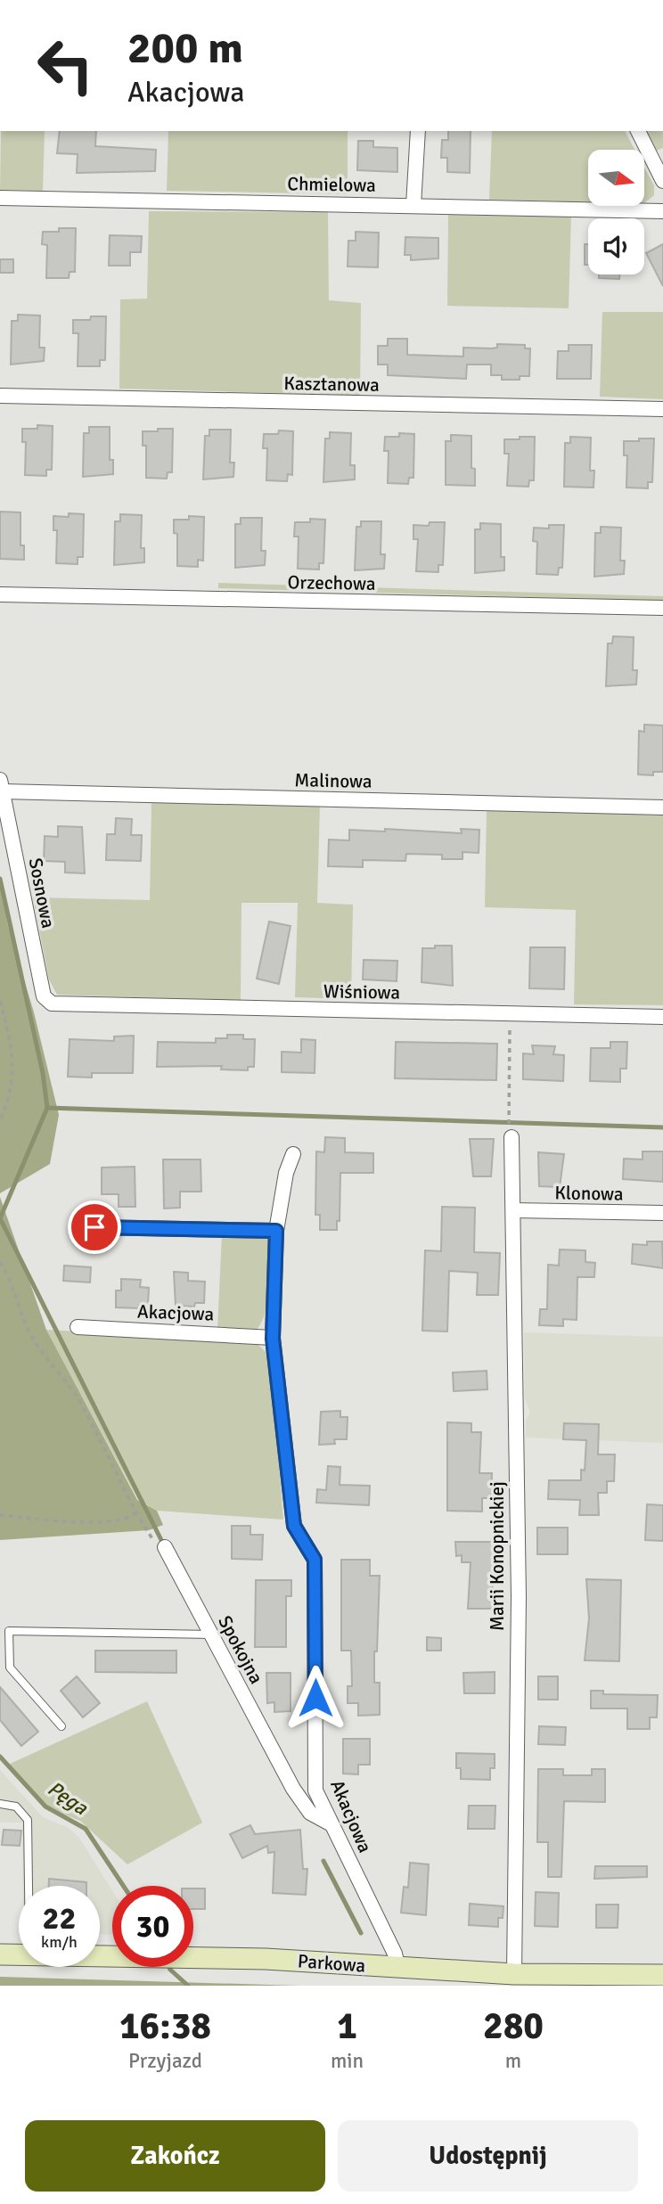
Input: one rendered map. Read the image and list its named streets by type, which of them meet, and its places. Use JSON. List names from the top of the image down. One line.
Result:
{"streets":{"street":["Chmielowa","Kasztanowa","Orzechowa","Malinowa","Sosnowa","Wiśniowa","Klonowa","Akacjowa","Marii Konopnickiej","Spokojna","Parkowa"]},"crossings":[["Malinowa","Sosnowa"],["Sosnowa","Wiśniowa"],["Klonowa","Marii Konopnickiej"],["Akacjowa","Spokojna"],["Akacjowa","Parkowa"],["Marii Konopnickiej","Parkowa"]],"water":["Pęga"],"north":"right","page":{"turn":["200 m","Akacjowa"],"speed":"22 km/h","limit":"30","eta":["16:38","Przyjazd","1","min","280","m"],"buttons":["Zakończ","Udostępnij"]}}
